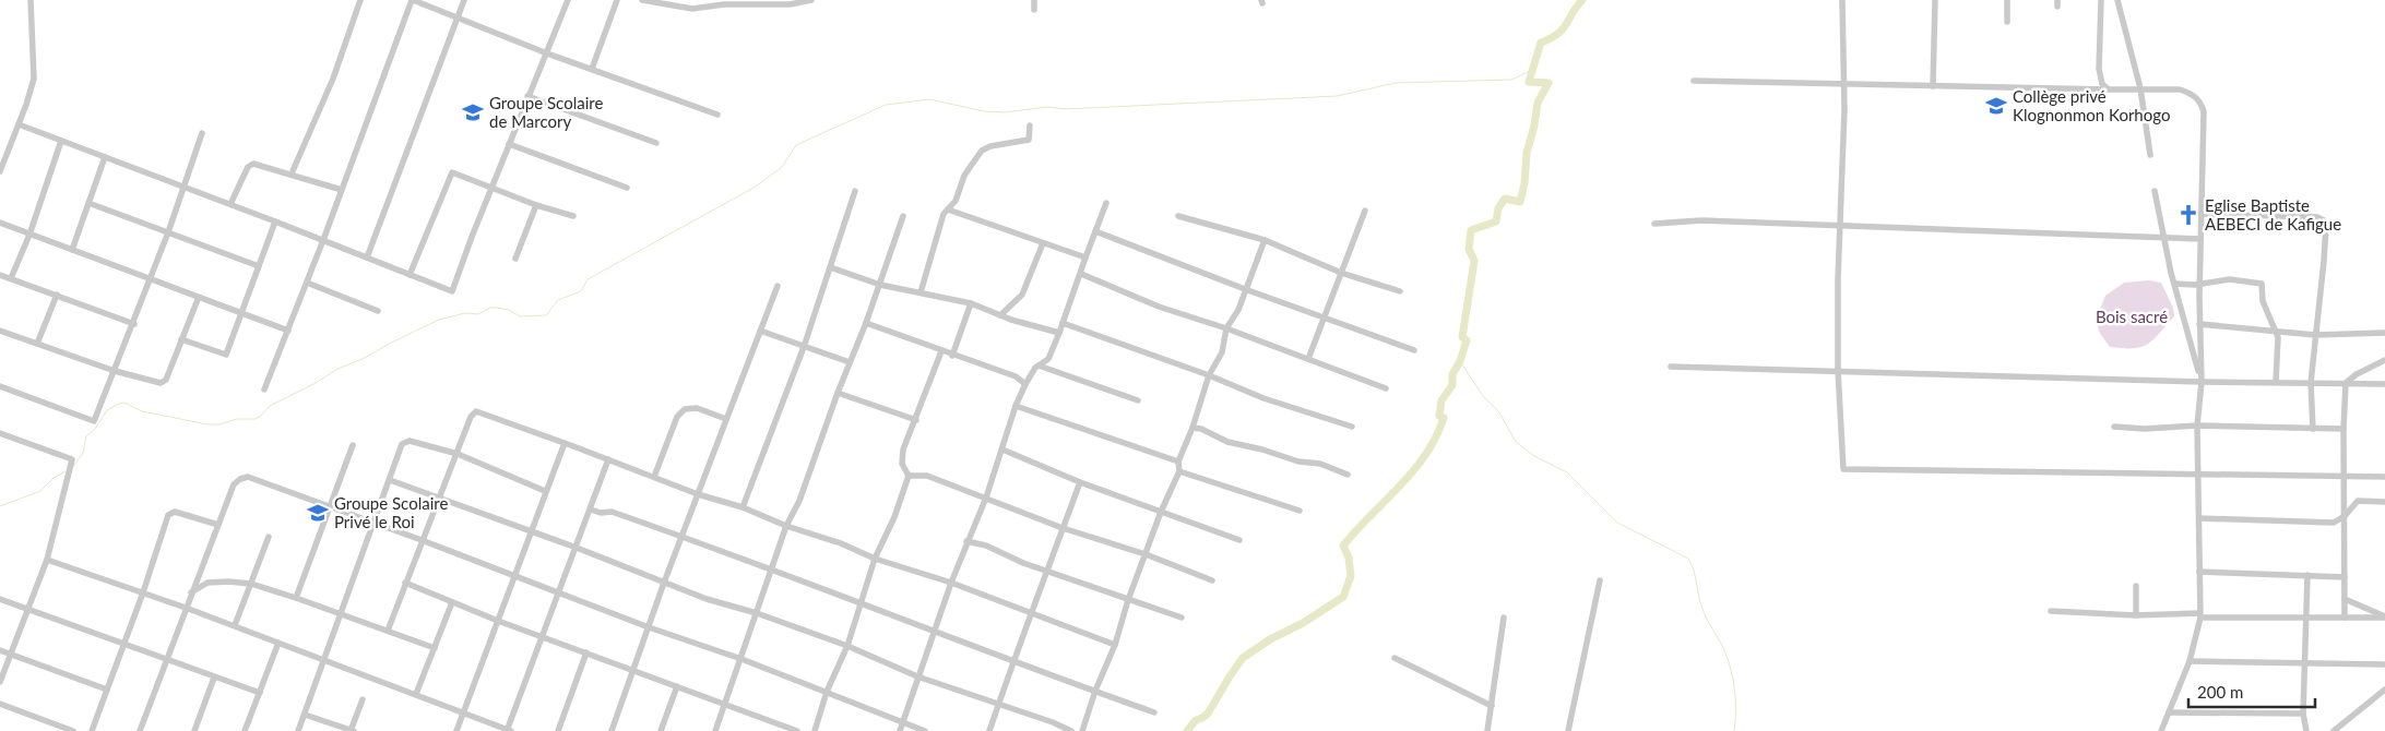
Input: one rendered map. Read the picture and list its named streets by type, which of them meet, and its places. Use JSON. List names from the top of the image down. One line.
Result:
{"parks":["Bois sacré"],"places":{"school or university":["Collège privé Klognonmon Korhogo","Groupe Scolaire de Marcory","Groupe Scolaire Privé le Roi"],"church":["Eglise Baptiste AEBECI de Kafigue"]},"scale_bar":"200 m"}
